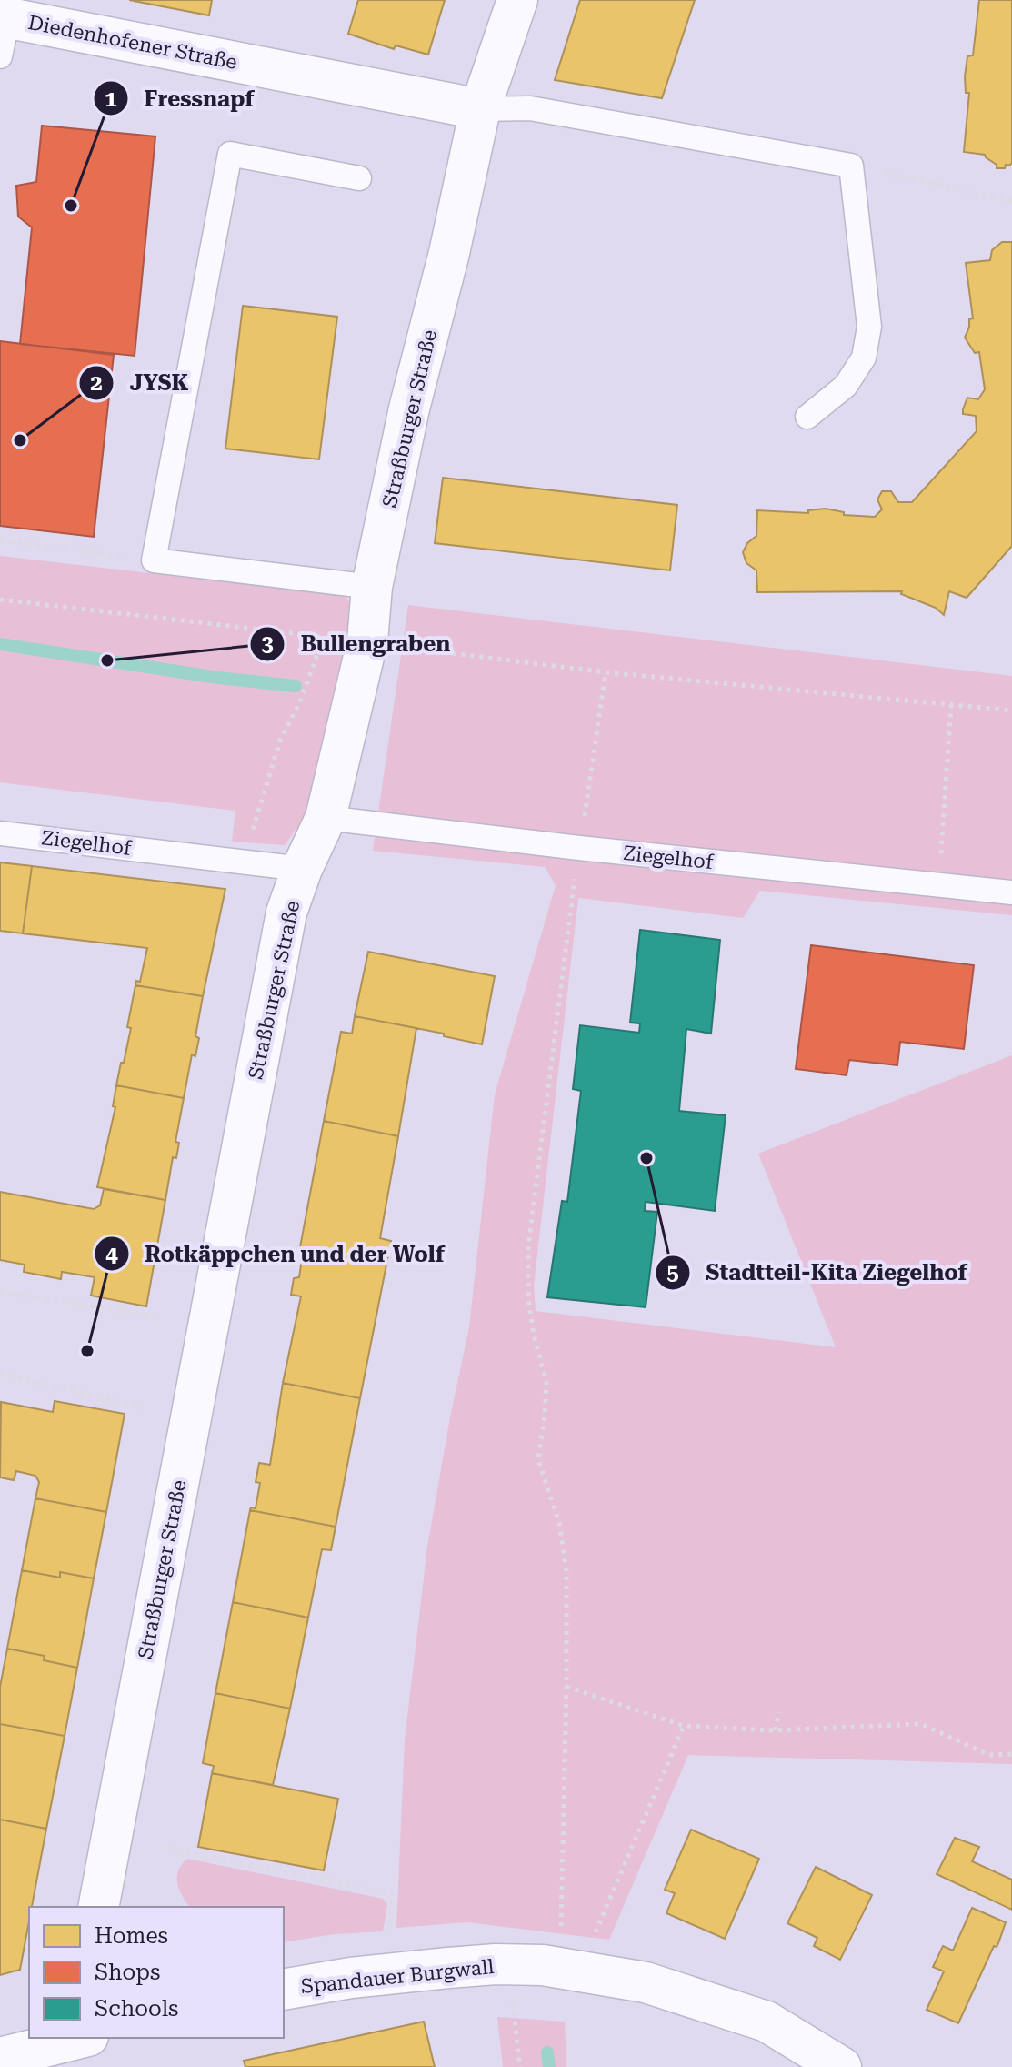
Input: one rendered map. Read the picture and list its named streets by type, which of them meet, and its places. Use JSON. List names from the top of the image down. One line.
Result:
{"streets":{"street":["Diedenhofener Straße","Straßburger Straße","Spandauer Burgwall"],"lane":["Ziegelhof"]},"crossings":[["Diedenhofener Straße","Straßburger Straße"],["Straßburger Straße","Ziegelhof"]],"places":["Fressnapf","JYSK","Bullengraben","Stadtteil-Kita Ziegelhof","Rotkäppchen und der Wolf"],"legend":["Homes","Shops","Schools"]}
